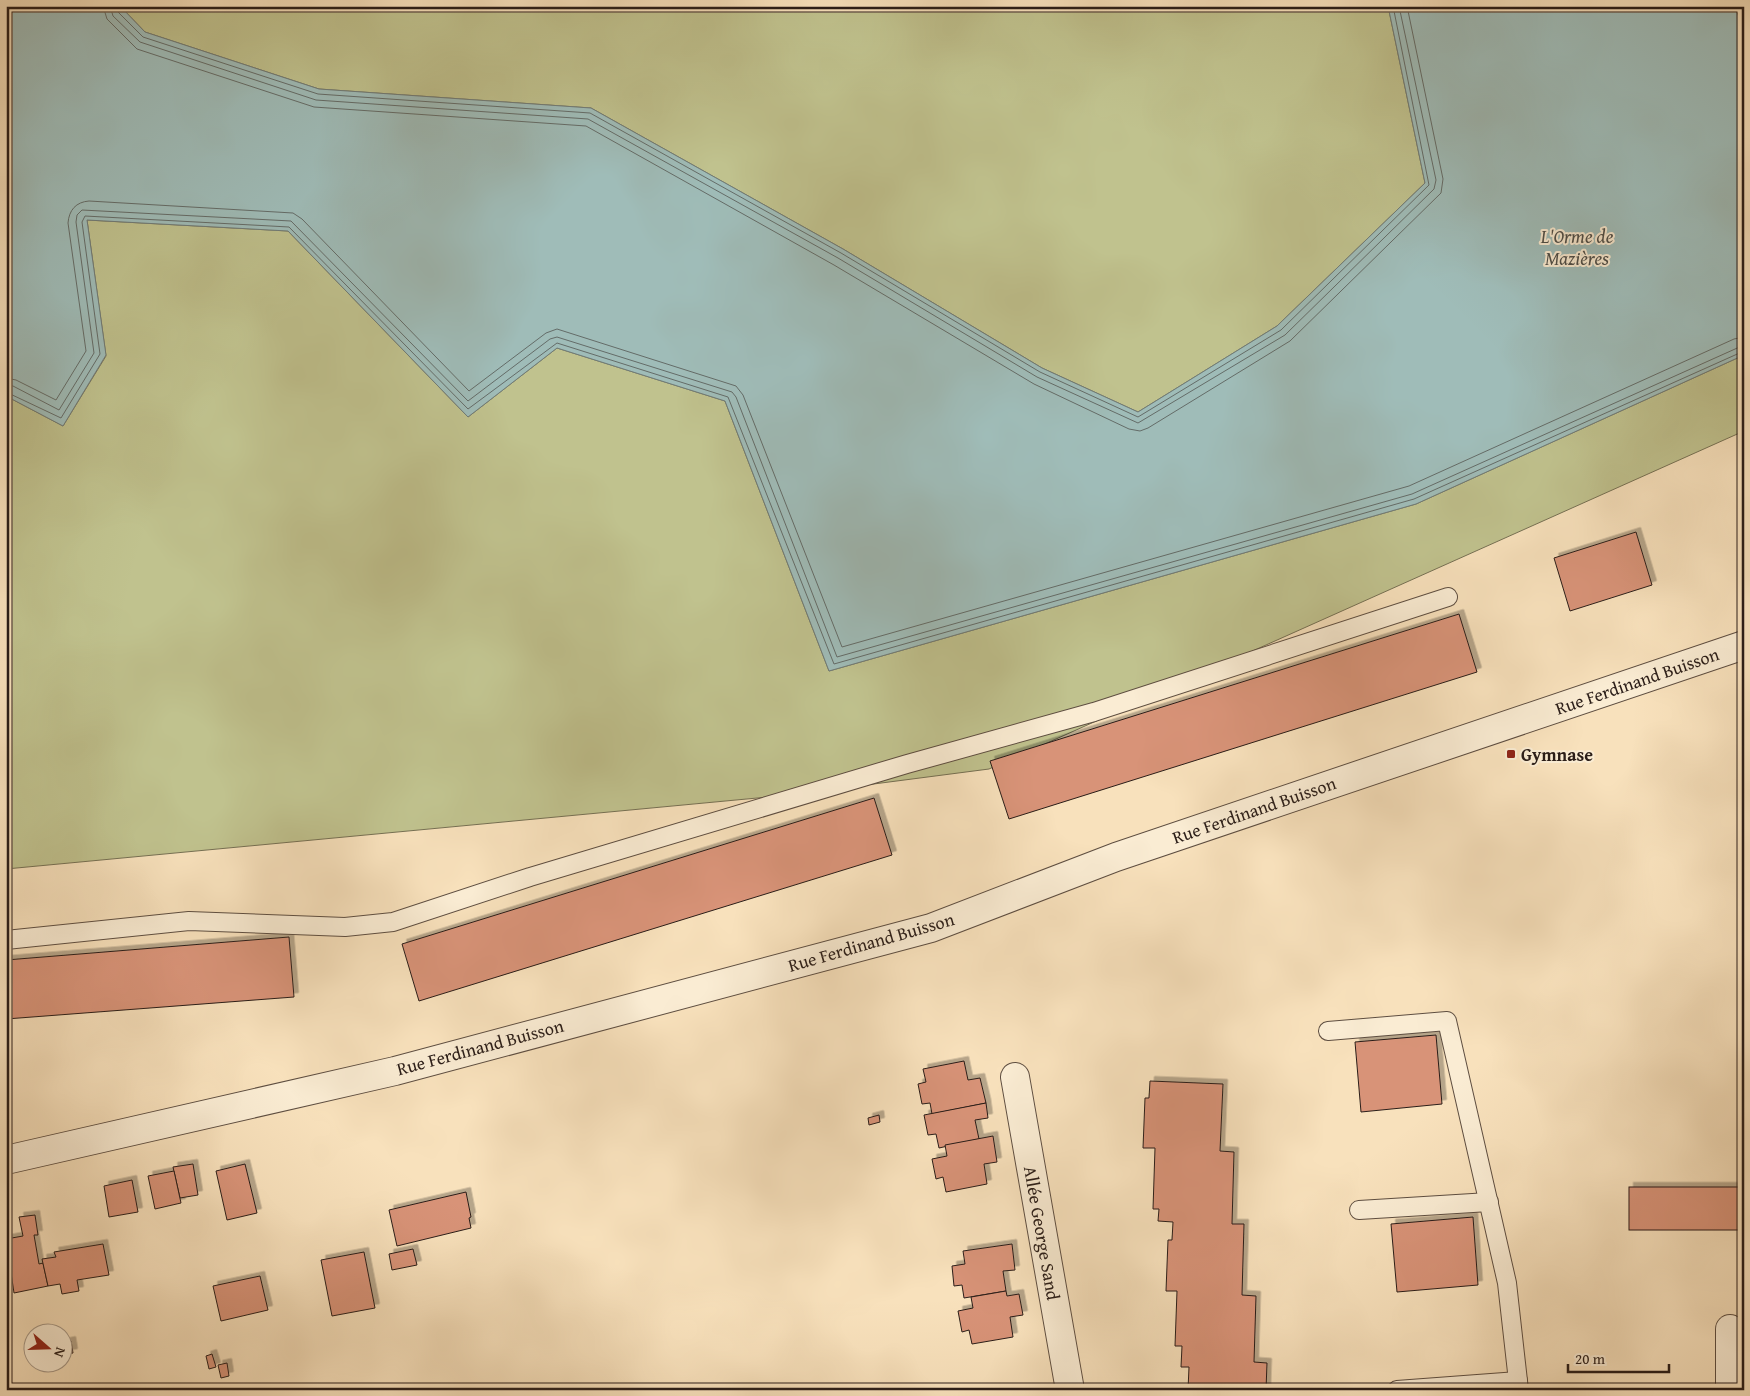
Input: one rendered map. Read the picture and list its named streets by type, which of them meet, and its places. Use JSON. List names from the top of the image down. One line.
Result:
{"streets":{"street":["Rue Ferdinand Buisson","Allée George Sand"]},"water":["L'Orme de Mazières"],"places":{"transit":["Gymnase"]},"scale_bar":"20 m","north":"right"}
